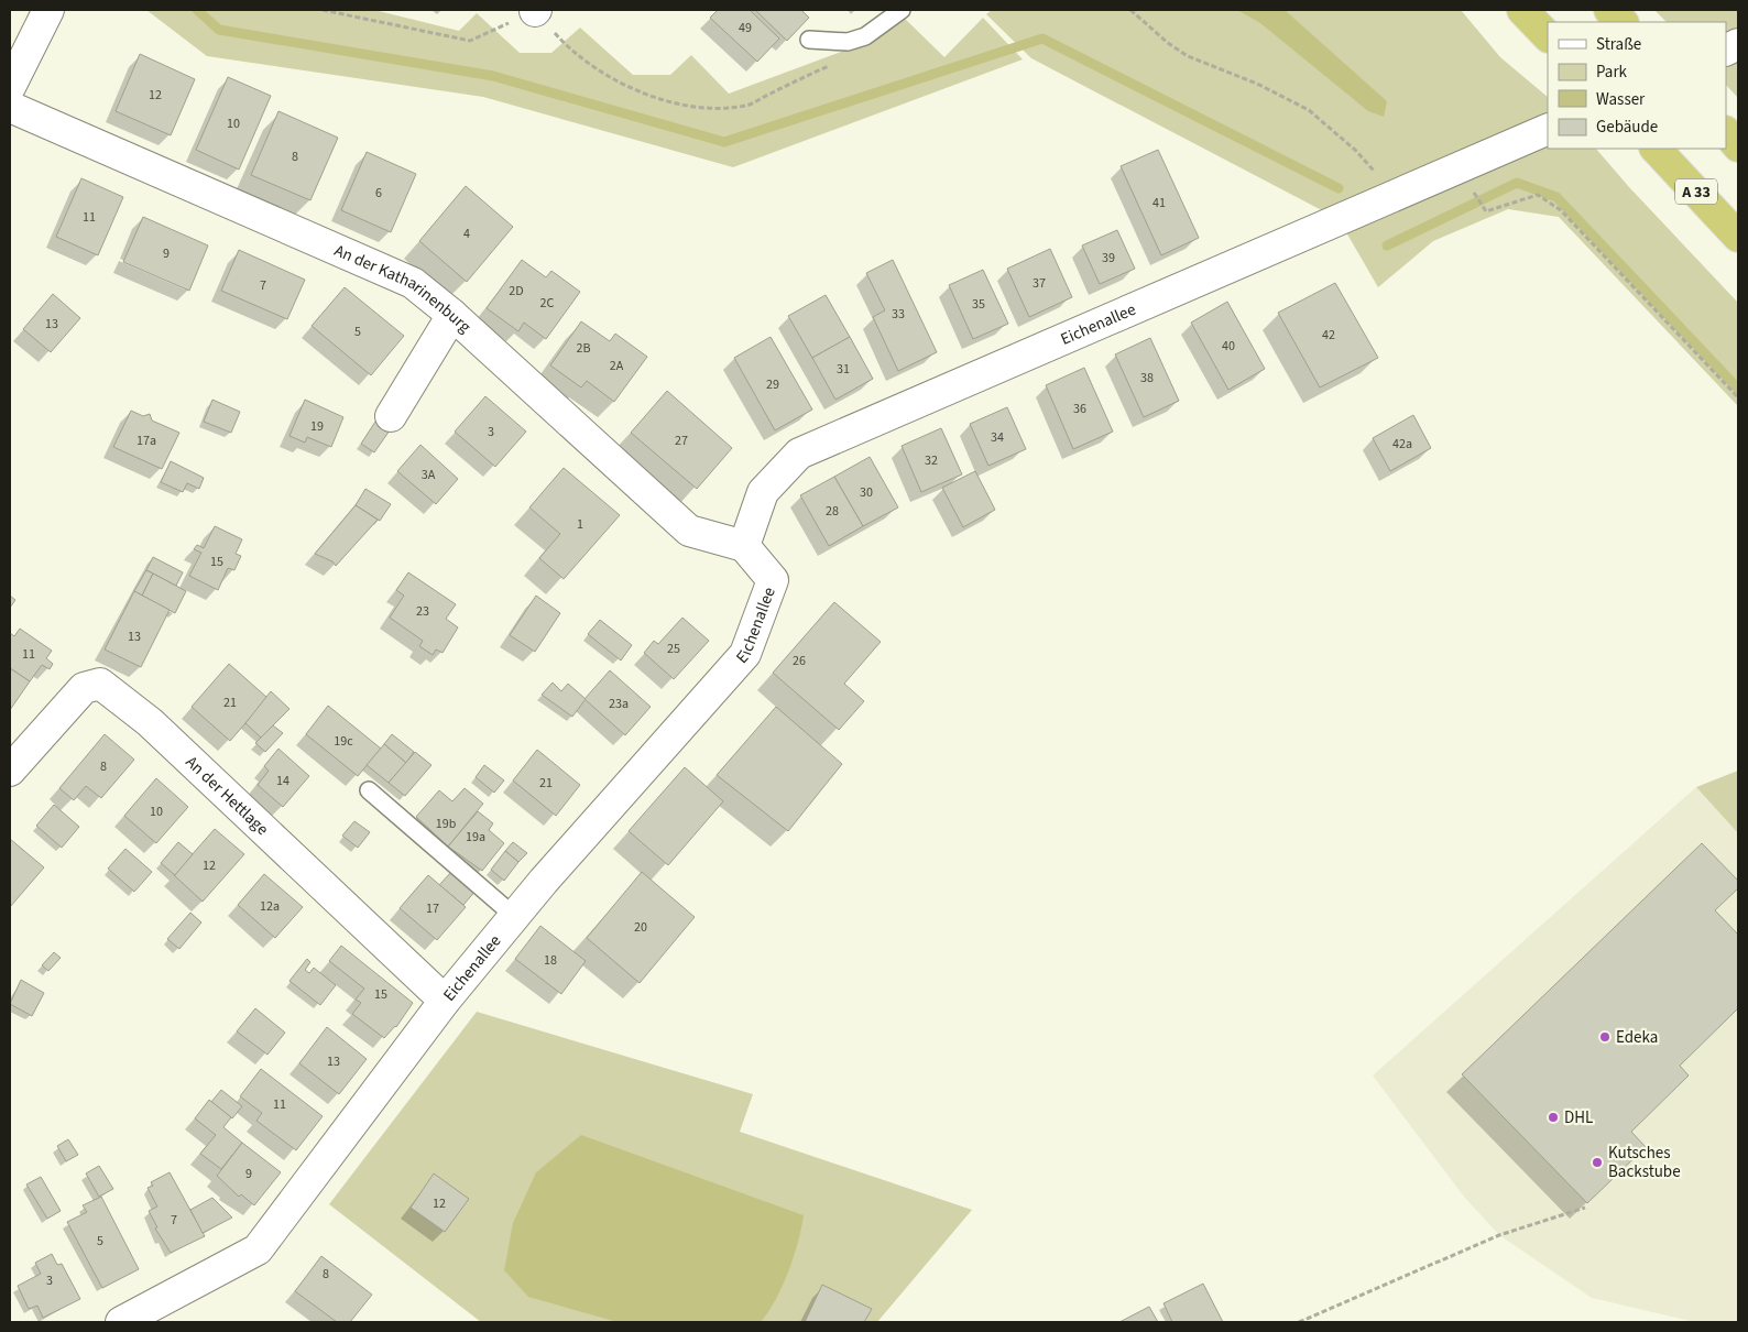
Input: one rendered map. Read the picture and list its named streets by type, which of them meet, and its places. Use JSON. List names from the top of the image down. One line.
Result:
{"streets":{"highway":["A 33"],"street":["An der Katharinenburg","Eichenallee","An der Hettlage"]},"crossings":[["An der Katharinenburg","Eichenallee"],["Eichenallee","An der Hettlage"]],"places":["Edeka","DHL","Kutsches Backstube"],"house_numbers":["49","12","10","8","6","41","11","4","9","39","37","7","2D","2C","35","33","13","5","42","40","2B","2A","31","38","29","36","19","3","34","17a","27","42a","32","3A","30","28","1","15","23","13","25","11","26","21","23a","19c","8","14","21","10","19b","19a","12","12a","17","20","18","15","13","11","9","12","7","5","8","3"],"legend":["Straße","Park","Wasser","Gebäude"]}
